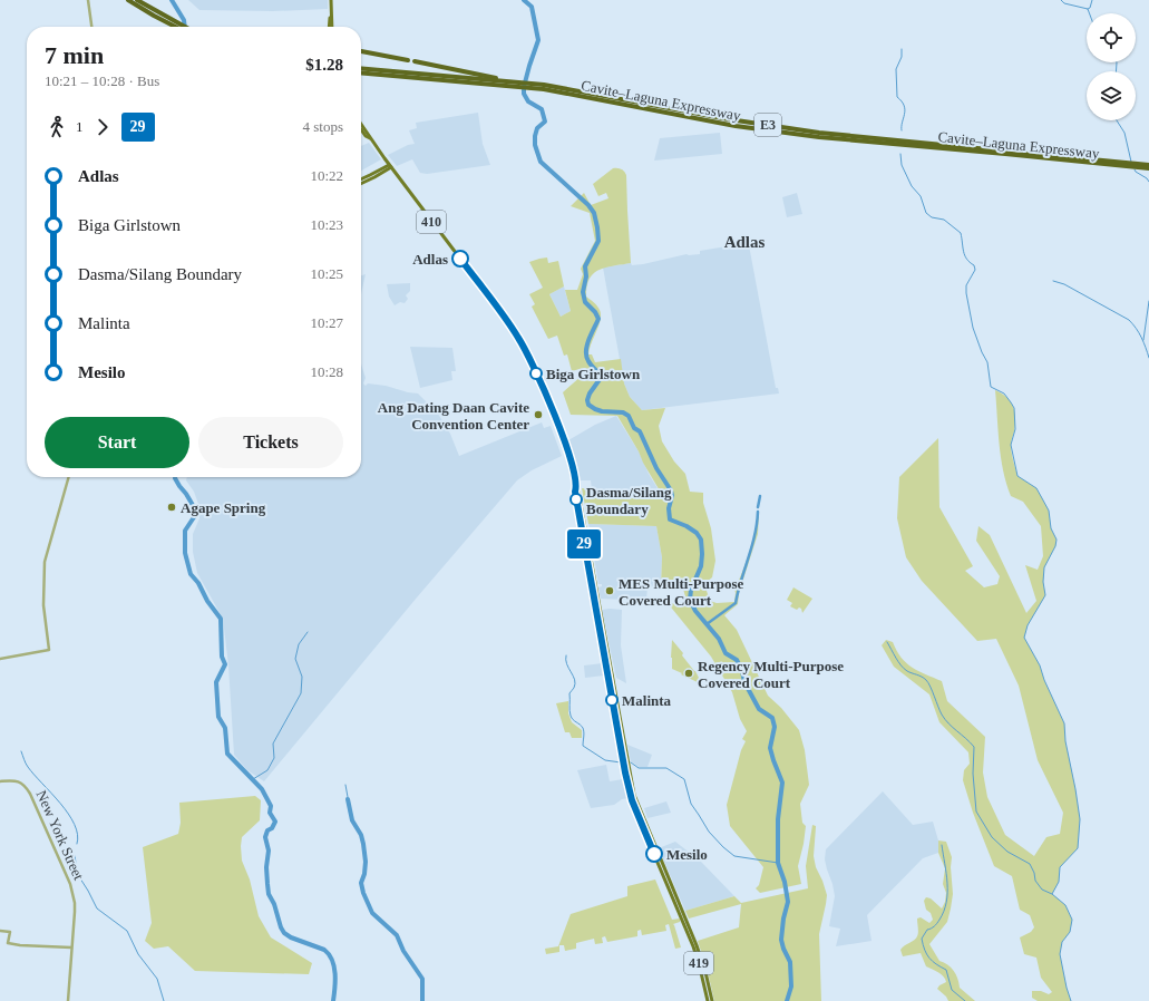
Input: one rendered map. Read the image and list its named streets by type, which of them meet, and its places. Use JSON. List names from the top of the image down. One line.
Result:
{"streets":{"highway":["Cavite–Laguna Expressway","E3"],"main road":["410","419"],"street":["New York Street"]},"crossings":[["410","419"]],"districts":["Adlas"],"places":["Adlas","Biga Girlstown","Ang Dating Daan Cavite Convention Center","Dasma/Silang Boundary","Agape Spring","MES Multi-Purpose Covered Court","Regency Multi-Purpose Covered Court","Malinta","Mesilo"],"lines":["bus line 29"],"page":{"on_map":"29","heading":["7 min","10:21 – 10:28 · Bus","$1.28"],"legs":["1","29","4 stops"],"list":[{"name":"Adlas","value":"10:22"},{"name":"Biga Girlstown","value":"10:23"},{"name":"Dasma/Silang Boundary","value":"10:25"},{"name":"Malinta","value":"10:27"},{"name":"Mesilo","value":"10:28"}],"buttons":["Start","Tickets"]}}
